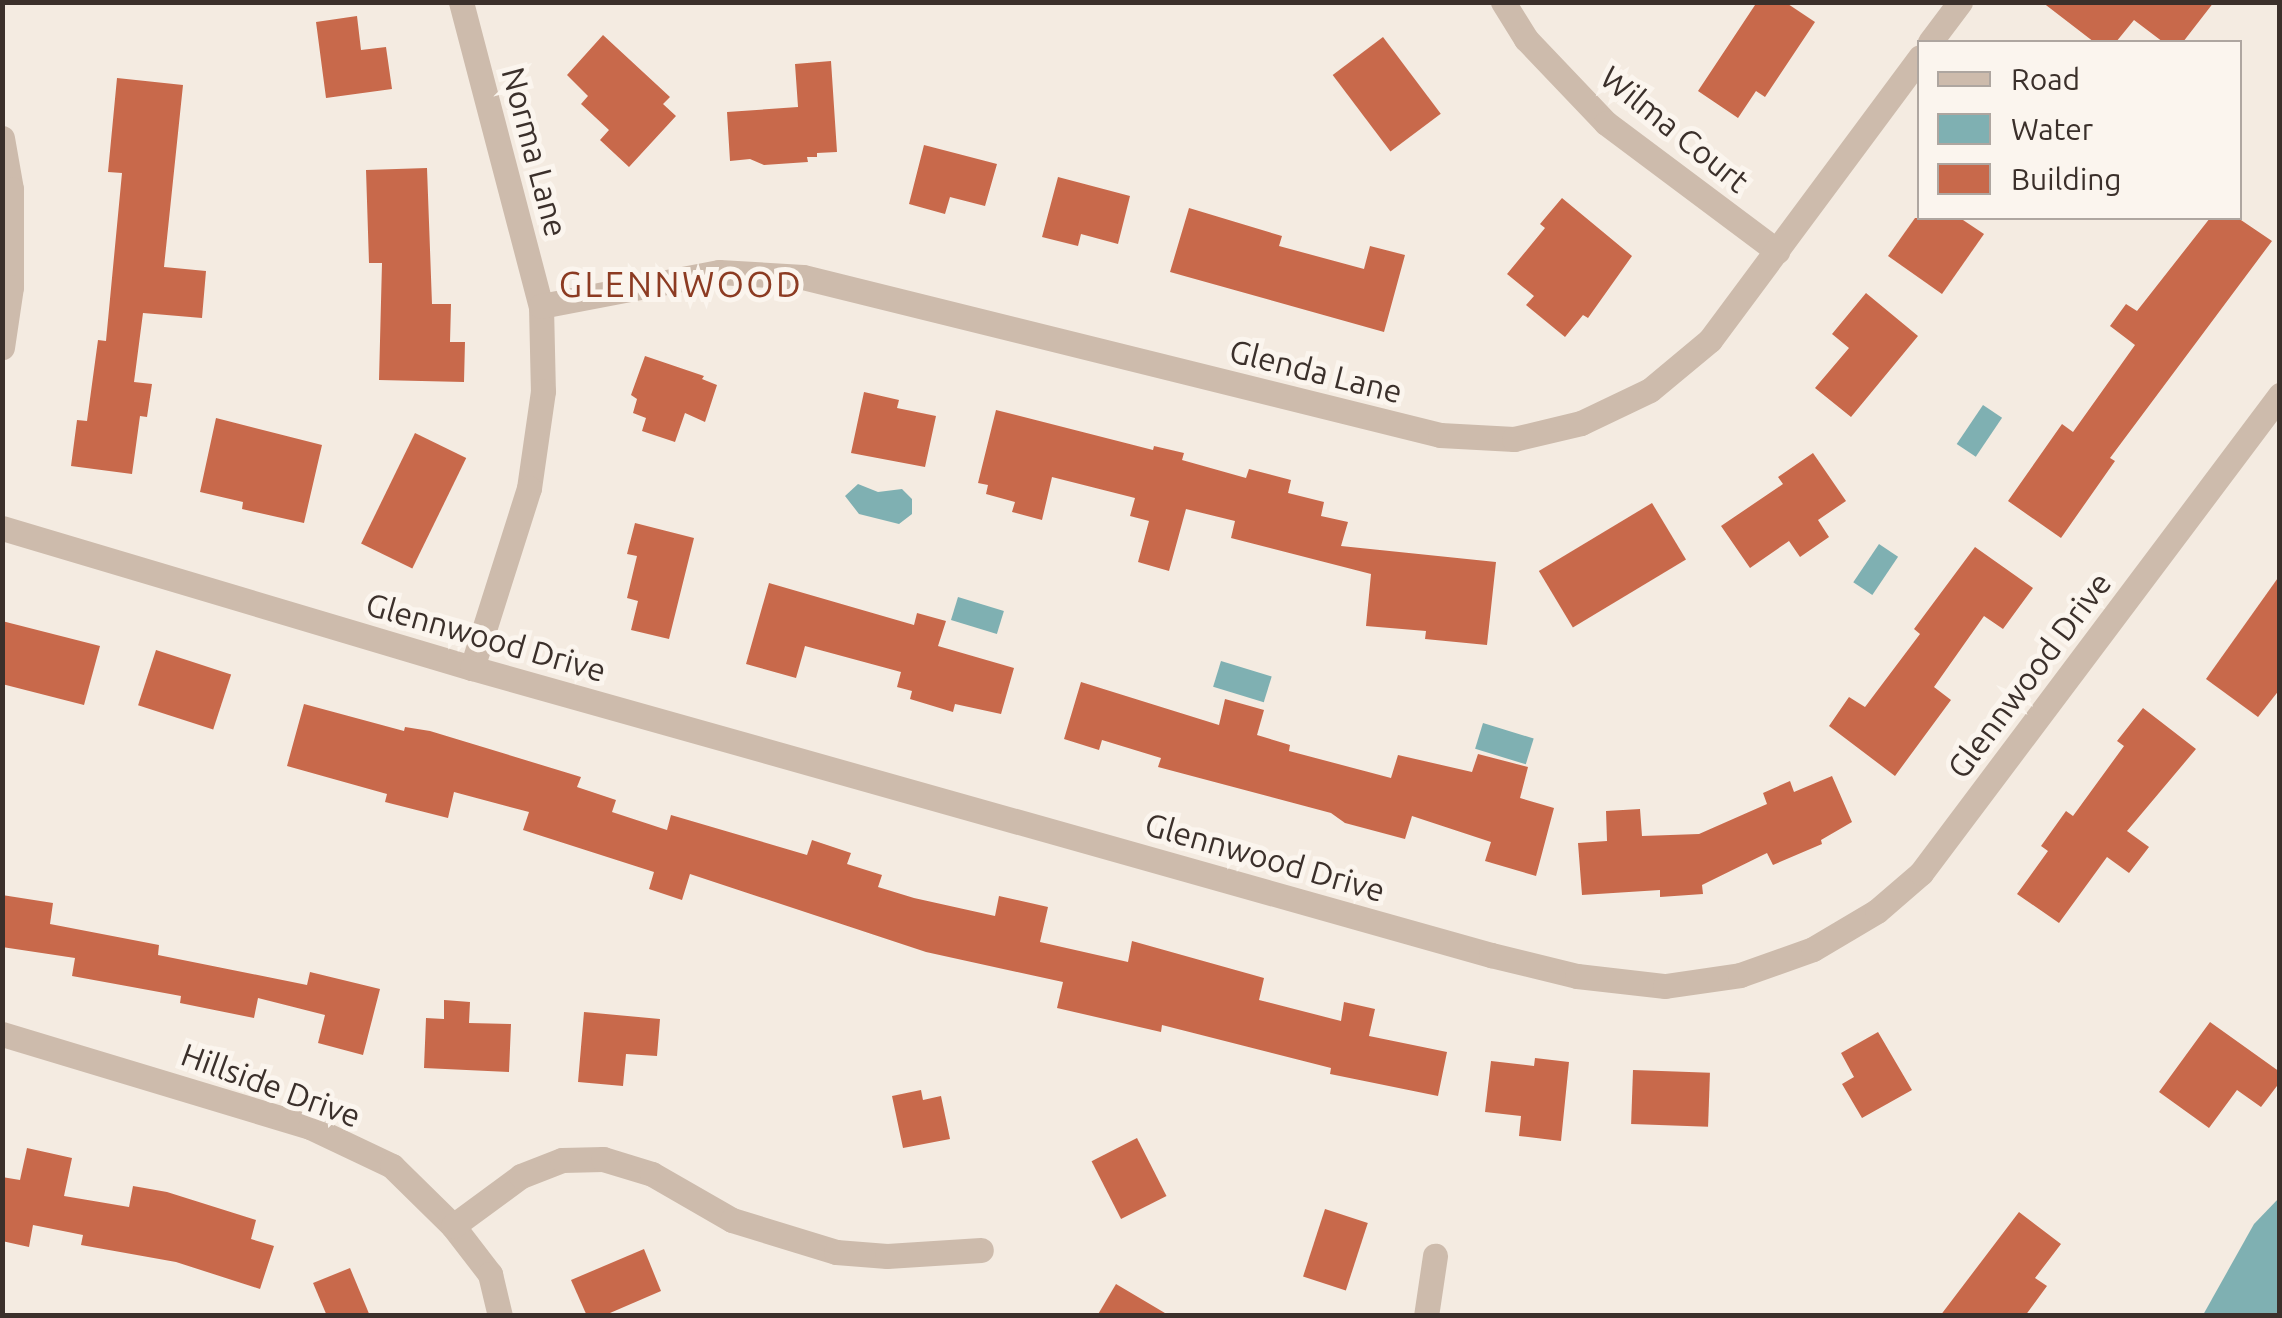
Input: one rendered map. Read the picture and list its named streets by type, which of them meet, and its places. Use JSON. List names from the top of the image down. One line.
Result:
{"streets":{"street":["Wilma Court","Norma Lane","Glenda Lane","Glennwood Drive","Hillside Drive"]},"crossings":[["Wilma Court","Glenda Lane"],["Norma Lane","Glenda Lane"],["Norma Lane","Glennwood Drive"]],"districts":["GLENNWOOD"],"legend":["Road","Water","Building"]}
